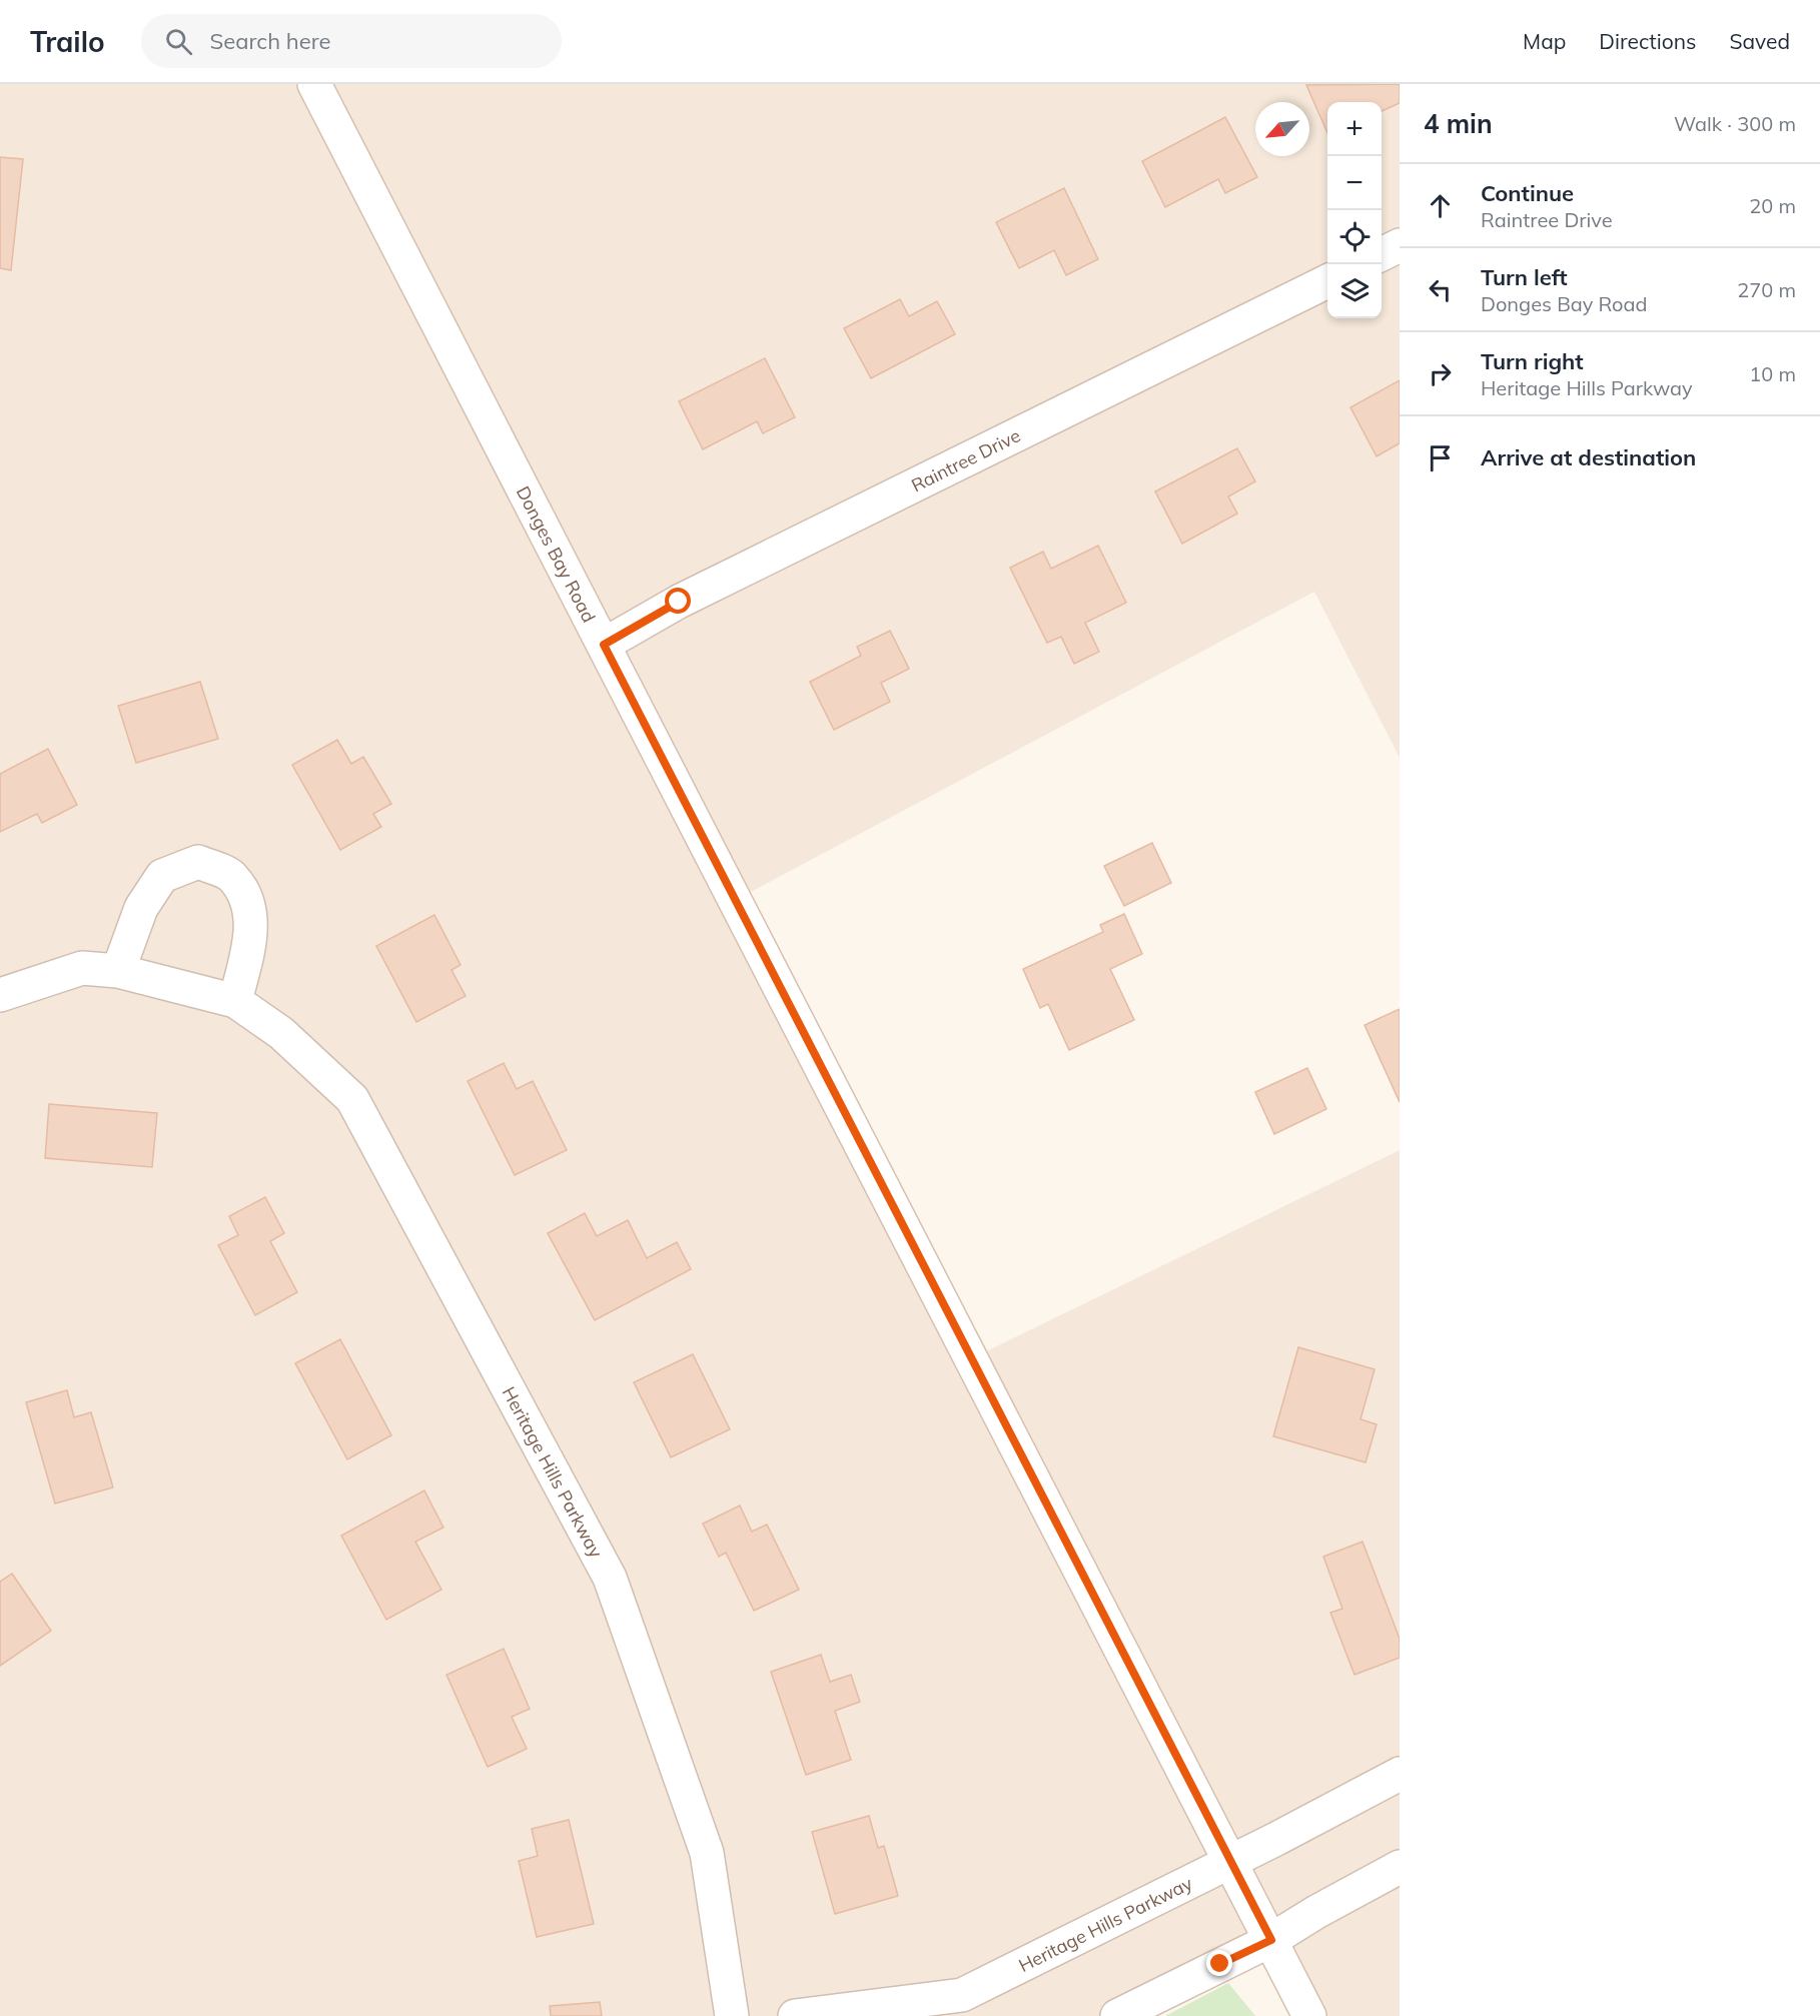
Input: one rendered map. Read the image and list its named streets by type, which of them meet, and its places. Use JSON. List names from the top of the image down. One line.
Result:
{"streets":{"street":["Raintree Drive","Donges Bay Road","Heritage Hills Parkway"]},"crossings":[["Raintree Drive","Donges Bay Road"],["Donges Bay Road","Heritage Hills Parkway"]],"north":"bottom left","page":{"header":"Trailo","search":"Search here","nav":["Map","Directions","Saved"],"heading":["4 min","Walk · 300 m"],"map_buttons":["+","−"],"list":[["Continue","Raintree Drive","20 m"],["Turn left","Donges Bay Road","270 m"],["Turn right","Heritage Hills Parkway","10 m"],"Arrive at destination"]}}
